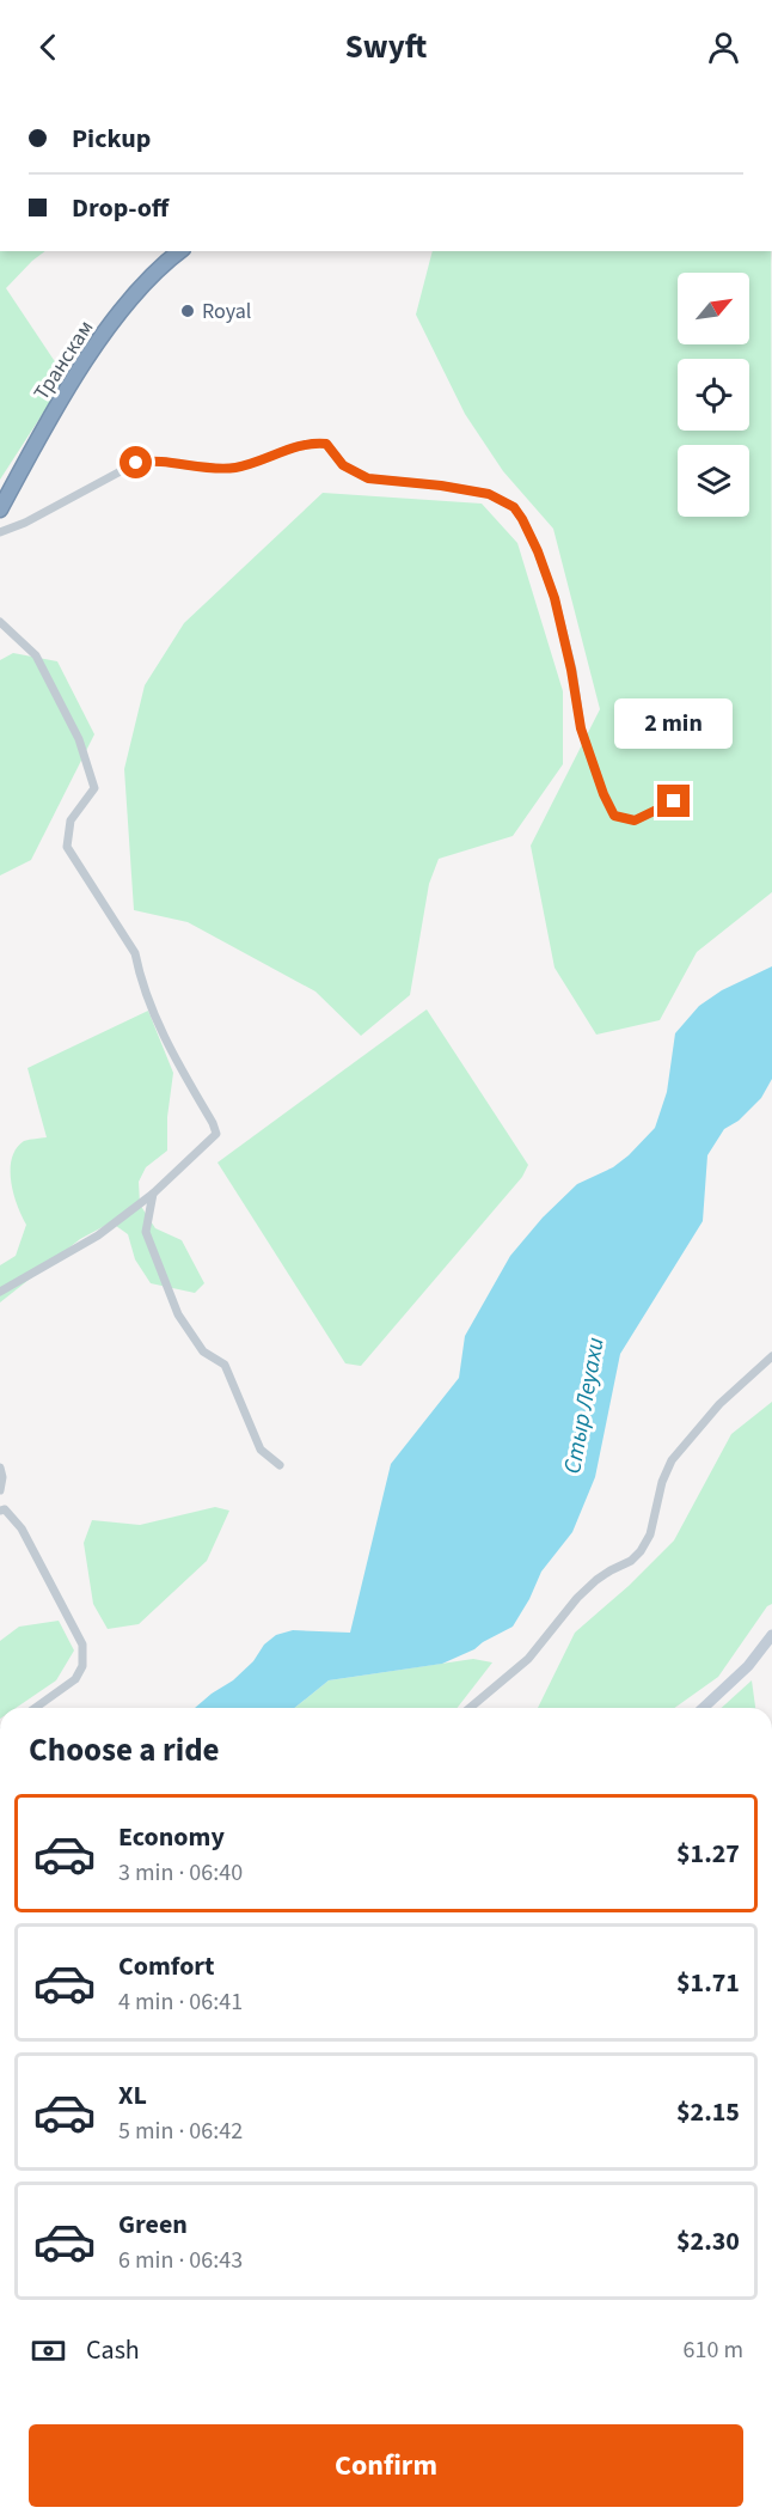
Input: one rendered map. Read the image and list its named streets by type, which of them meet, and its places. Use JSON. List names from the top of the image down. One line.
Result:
{"streets":{"highway":["Транскам"]},"water":["Стыр Леуахи"],"places":["Royal"],"north":"top right","page":{"header":"Swyft","banner":["Pickup","Drop-off"],"bubble":"2 min","heading":"Choose a ride","list":[{"name":"Economy","note":"3 min · 06:40","value":"$1.27"},{"name":"Comfort","note":"4 min · 06:41","value":"$1.71"},{"name":"XL","note":"5 min · 06:42","value":"$2.15"},{"name":"Green","note":"6 min · 06:43","value":"$2.30"}],"pay":["Cash","610 m"],"buttons":"Confirm"}}
